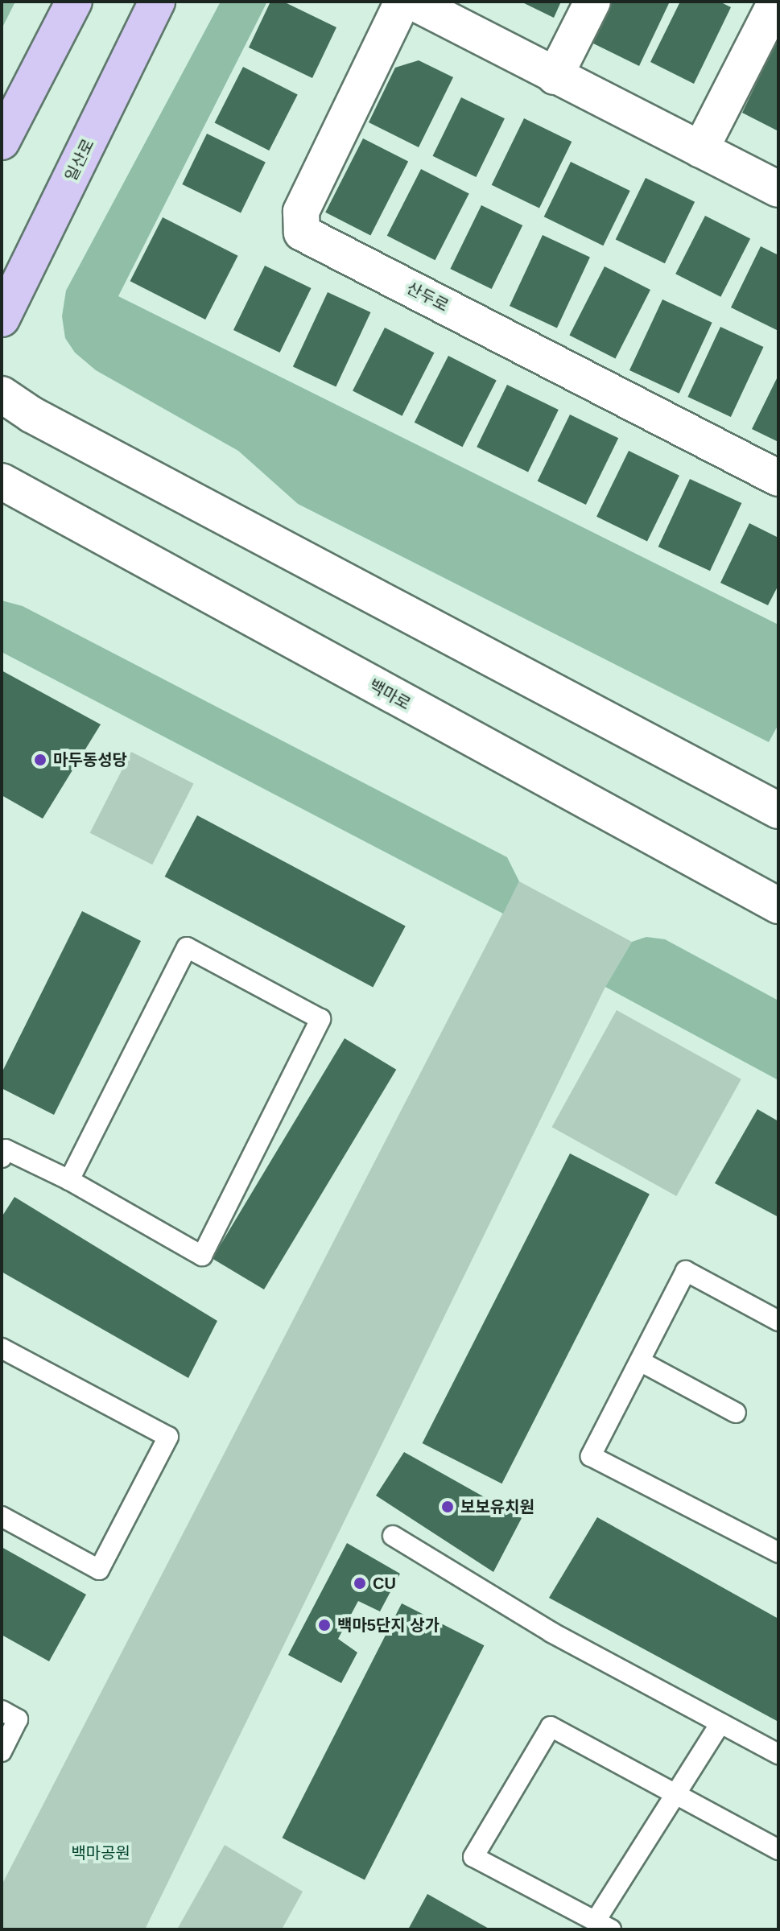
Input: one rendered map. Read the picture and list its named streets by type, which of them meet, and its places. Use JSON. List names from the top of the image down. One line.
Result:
{"streets":{"main road":["일산로","산두로","백마로"]},"parks":["백마공원"],"places":["마두동성당","보보유치원","CU","백마5단지 상가"]}
